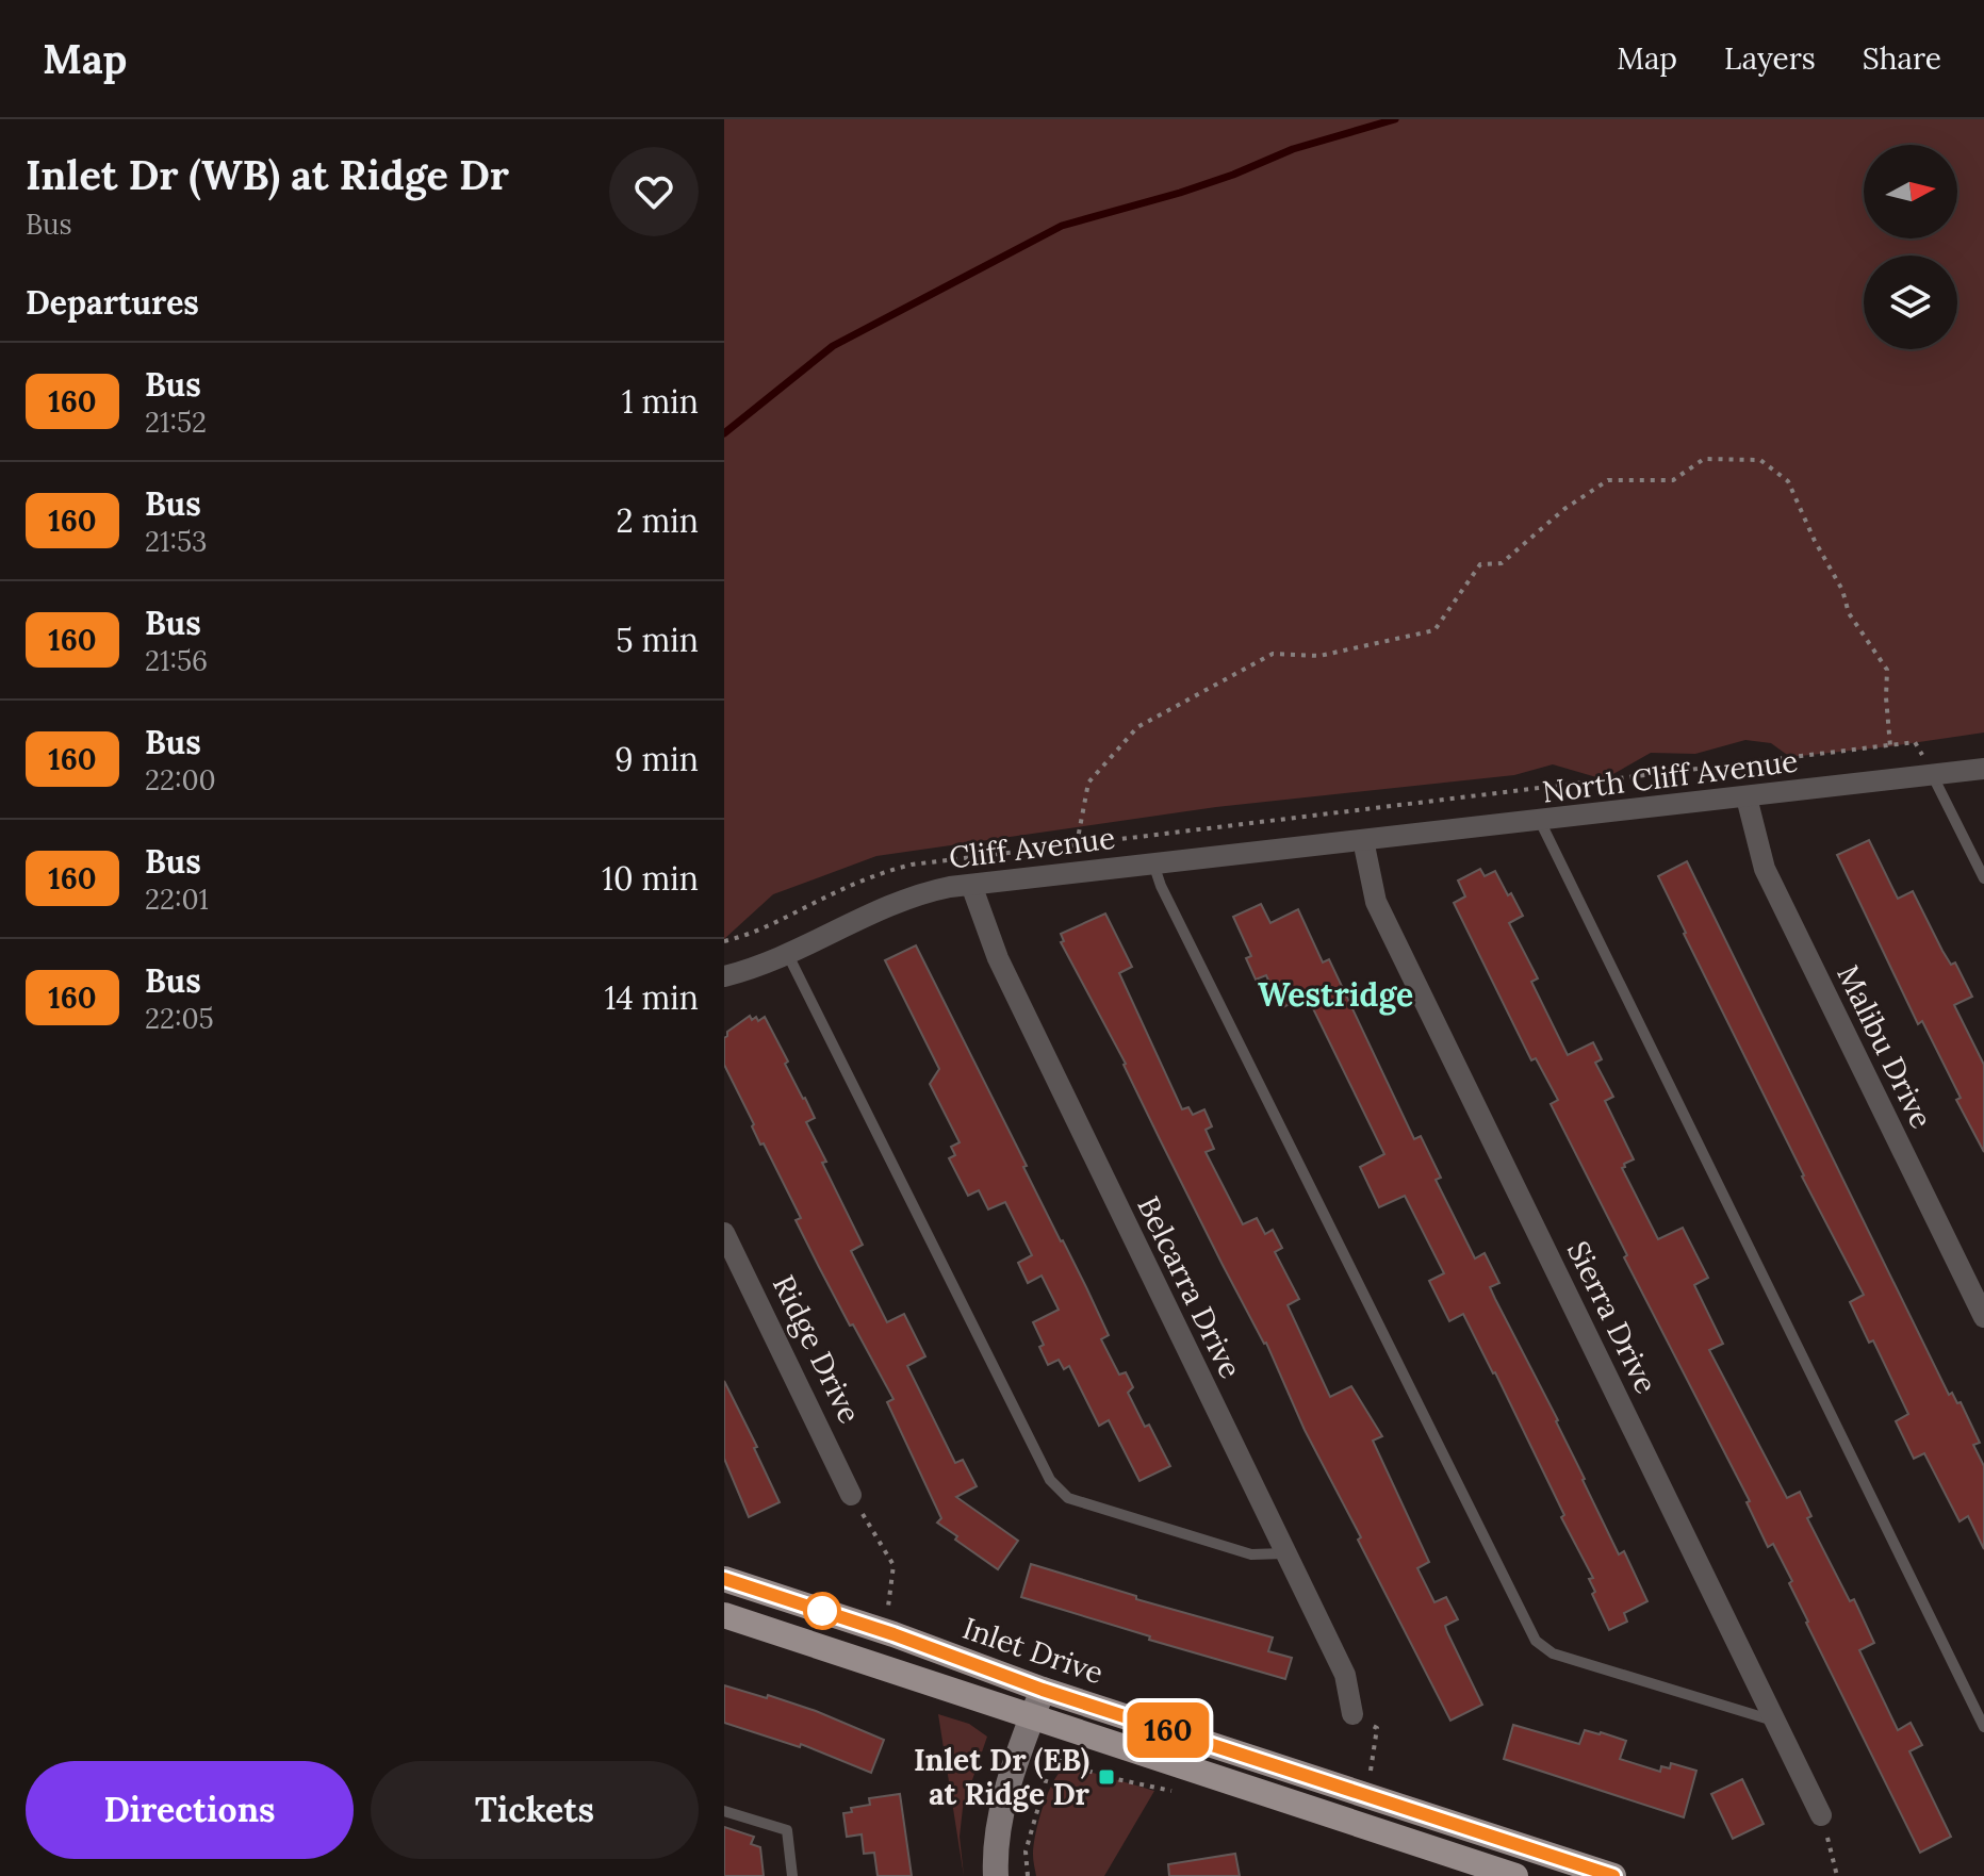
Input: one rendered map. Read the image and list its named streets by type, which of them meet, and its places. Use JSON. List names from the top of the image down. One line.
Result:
{"streets":{"main road":["Inlet Drive"],"street":["North Cliff Avenue","Cliff Avenue","Malibu Drive","Belcarra Drive","Sierra Drive","Ridge Drive"]},"crossings":[["North Cliff Avenue","Cliff Avenue"],["North Cliff Avenue","Malibu Drive"],["North Cliff Avenue","Sierra Drive"],["Cliff Avenue","Belcarra Drive"],["Cliff Avenue","Sierra Drive"]],"districts":["Westridge"],"places":{"transit":["Inlet Dr (EB) at Ridge Dr"]},"lines":["bus line 160"],"north":"right","page":{"header":"Map","nav":["Map","Layers","Share"],"heading":[["Inlet Dr (WB) at Ridge Dr","Bus"],"Departures"],"on_map":"160","list":[{"mark":"160","name":"Bus","note":"21:52","value":"1 min"},{"mark":"160","name":"Bus","note":"21:53","value":"2 min"},{"mark":"160","name":"Bus","note":"21:56","value":"5 min"},{"mark":"160","name":"Bus","note":"22:00","value":"9 min"},{"mark":"160","name":"Bus","note":"22:01","value":"10 min"},{"mark":"160","name":"Bus","note":"22:05","value":"14 min"}],"buttons":["Directions","Tickets"]}}
